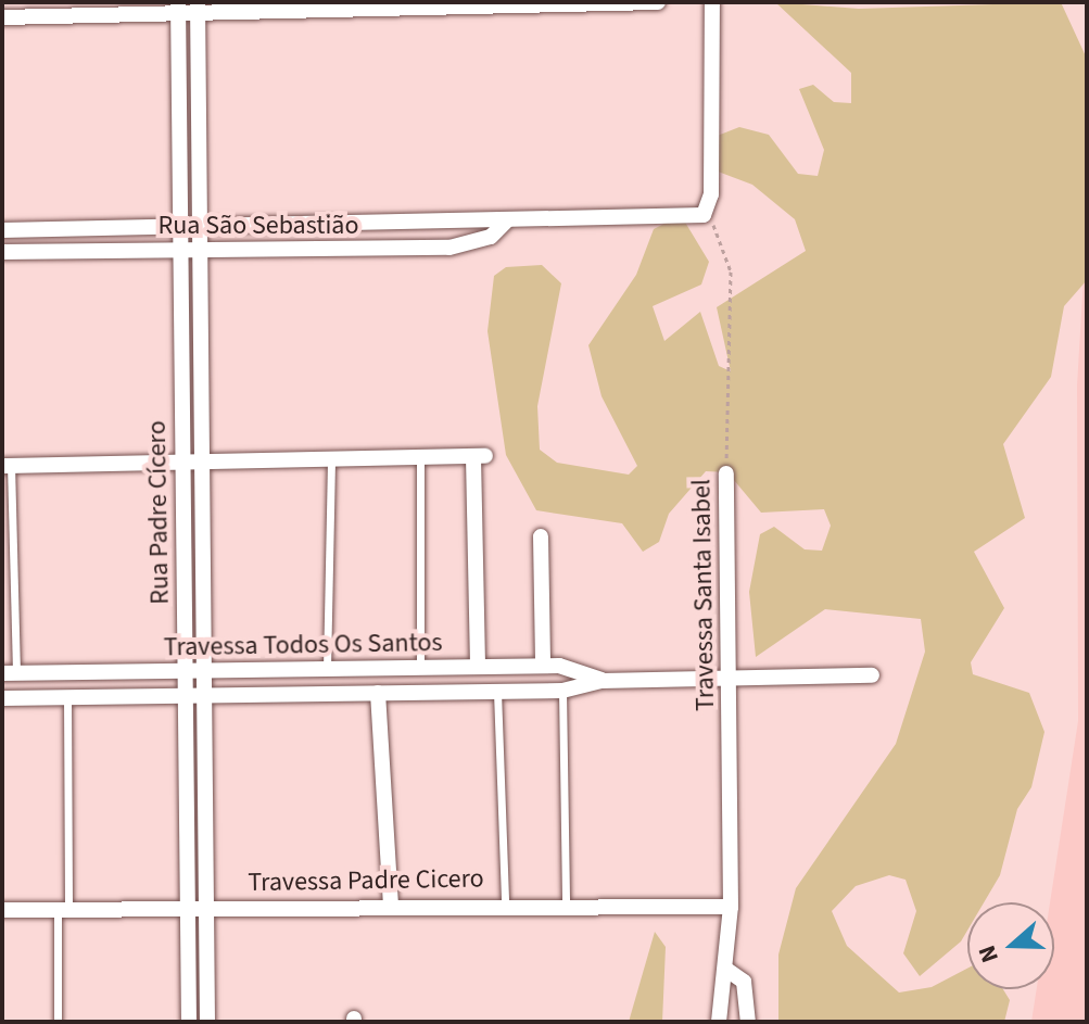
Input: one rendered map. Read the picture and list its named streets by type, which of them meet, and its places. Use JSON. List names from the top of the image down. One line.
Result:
{"streets":{"street":["Rua São Sebastião","Rua Padre Cícero","Travessa Santa Isabel","Travessa Todos Os Santos","Travessa Padre Cicero"]},"crossings":[["Rua São Sebastião","Rua Padre Cícero"],["Rua São Sebastião","Travessa Santa Isabel"],["Rua Padre Cícero","Travessa Todos Os Santos"],["Rua Padre Cícero","Travessa Padre Cicero"],["Travessa Santa Isabel","Travessa Todos Os Santos"],["Travessa Santa Isabel","Travessa Padre Cicero"]],"north":"left"}
